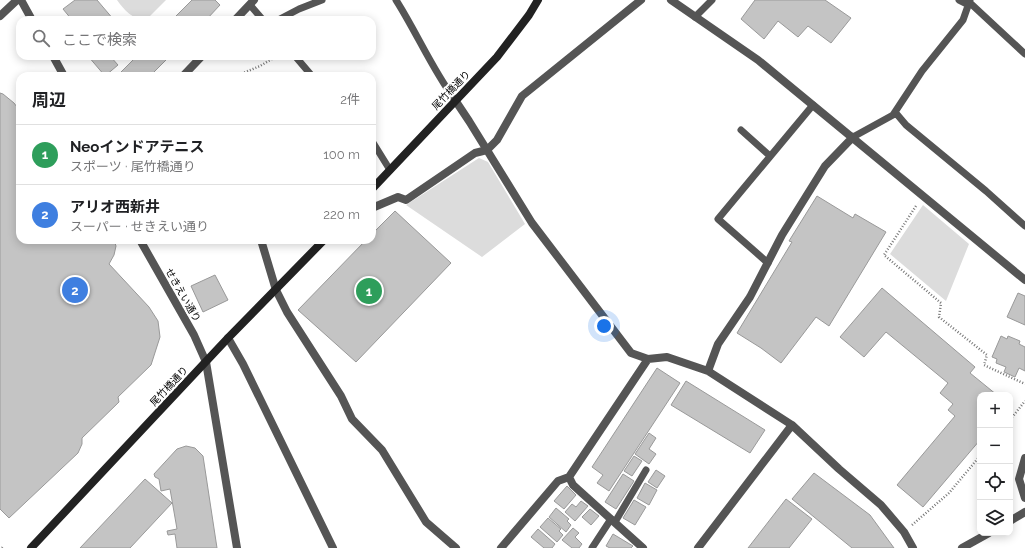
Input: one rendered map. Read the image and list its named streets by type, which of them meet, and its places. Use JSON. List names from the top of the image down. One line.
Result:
{"streets":{"main road":["尾竹橋通り"],"street":["せきえい通り"]},"crossings":[["尾竹橋通り","せきえい通り"]],"page":{"search":"ここで検索","heading":["周辺","2件"],"list":[{"mark":"1","name":"Neoインドアテニス","note":"スポーツ · 尾竹橋通り","value":"100 m"},{"mark":"2","name":"アリオ西新井","note":"スーパー · せきえい通り","value":"220 m"}],"pins":["2","1"],"map_buttons":["+","−"]}}
